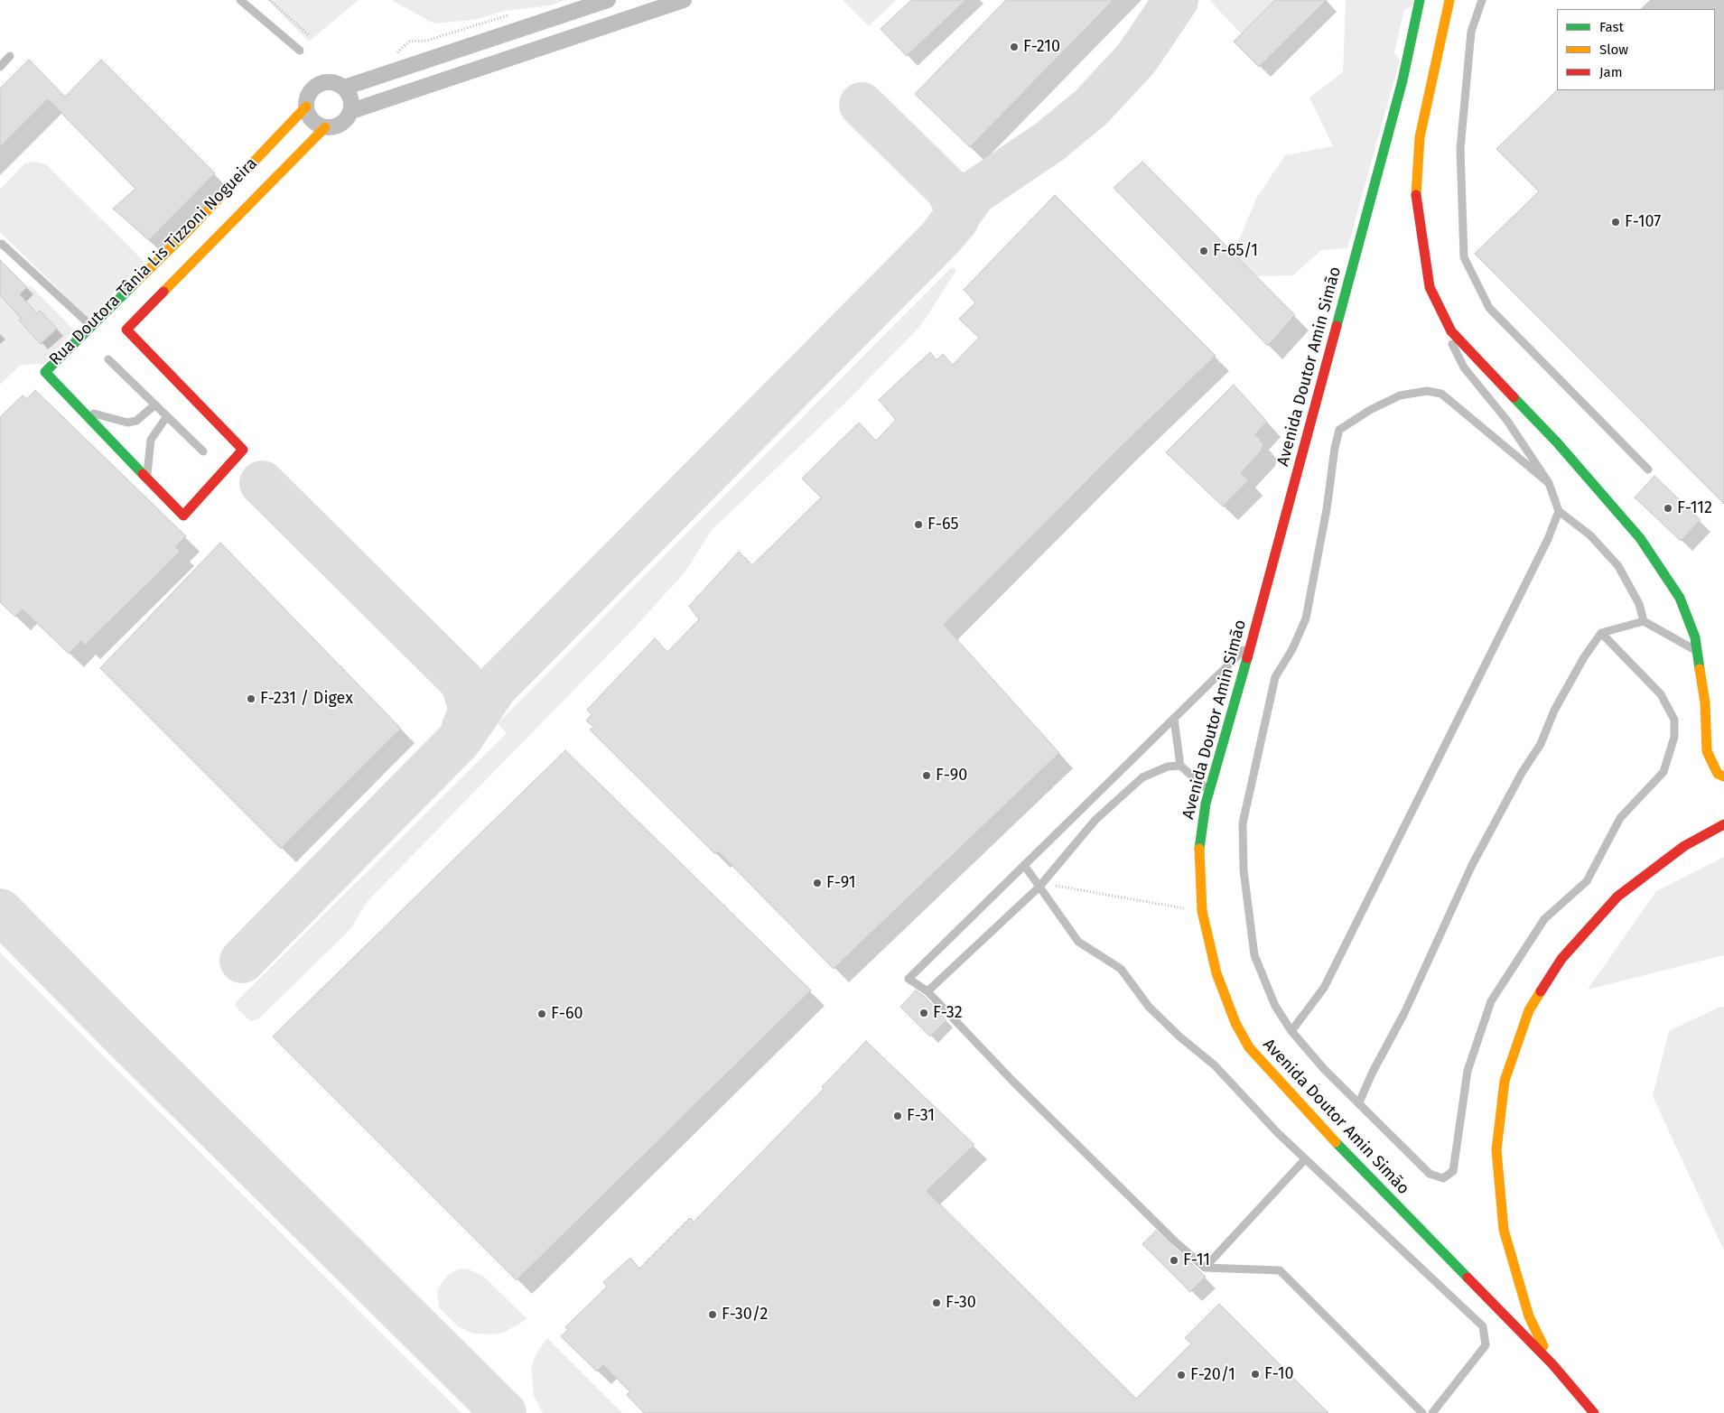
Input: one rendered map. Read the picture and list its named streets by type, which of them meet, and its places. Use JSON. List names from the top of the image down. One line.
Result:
{"streets":{"street":["Rua Doutora Tânia Lis Tizzoni Nogueira","Avenida Doutor Amin Simão"]},"places":["F-210","F-107","F-65/1","F-112","F-65","F-231 / Digex","F-90","F-91","F-32","F-60","F-31","F-11","F-30","F-30/2","F-10","F-20/1"],"legend":["Fast","Slow","Jam"]}
